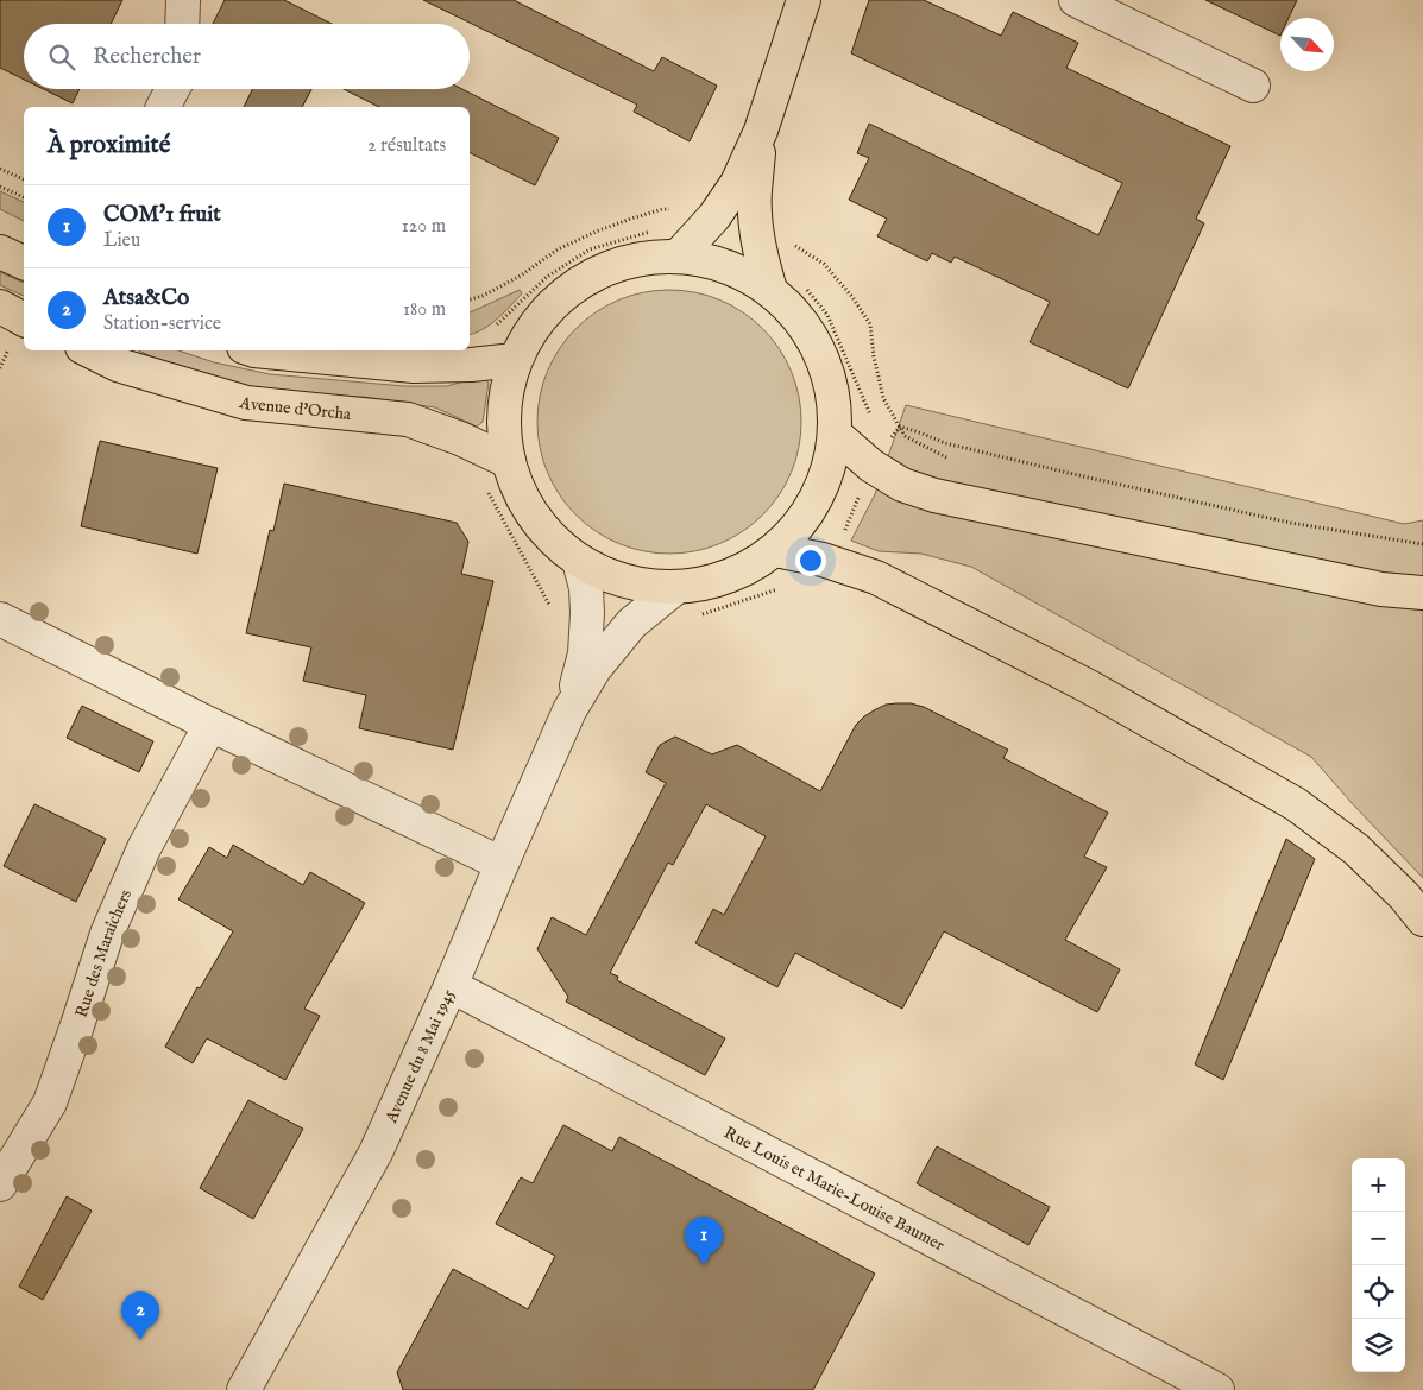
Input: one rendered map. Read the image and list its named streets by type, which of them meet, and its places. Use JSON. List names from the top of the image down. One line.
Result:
{"streets":{"main road":["Avenue d'Orcha"],"street":["Rue des Maraîchers","Avenue du 8 Mai 1945","Rue Louis et Marie-Louise Baumer"]},"crossings":[["Avenue du 8 Mai 1945","Rue Louis et Marie-Louise Baumer"]],"north":"bottom right","page":{"search":"Rechercher","heading":["À proximité","2 résultats"],"list":[{"mark":"1","name":"COM'1 fruit","note":"Lieu","value":"120 m"},{"mark":"2","name":"Atsa&Co","note":"Station-service","value":"180 m"}],"map_buttons":["+","−"],"pins":["1","2"]}}
